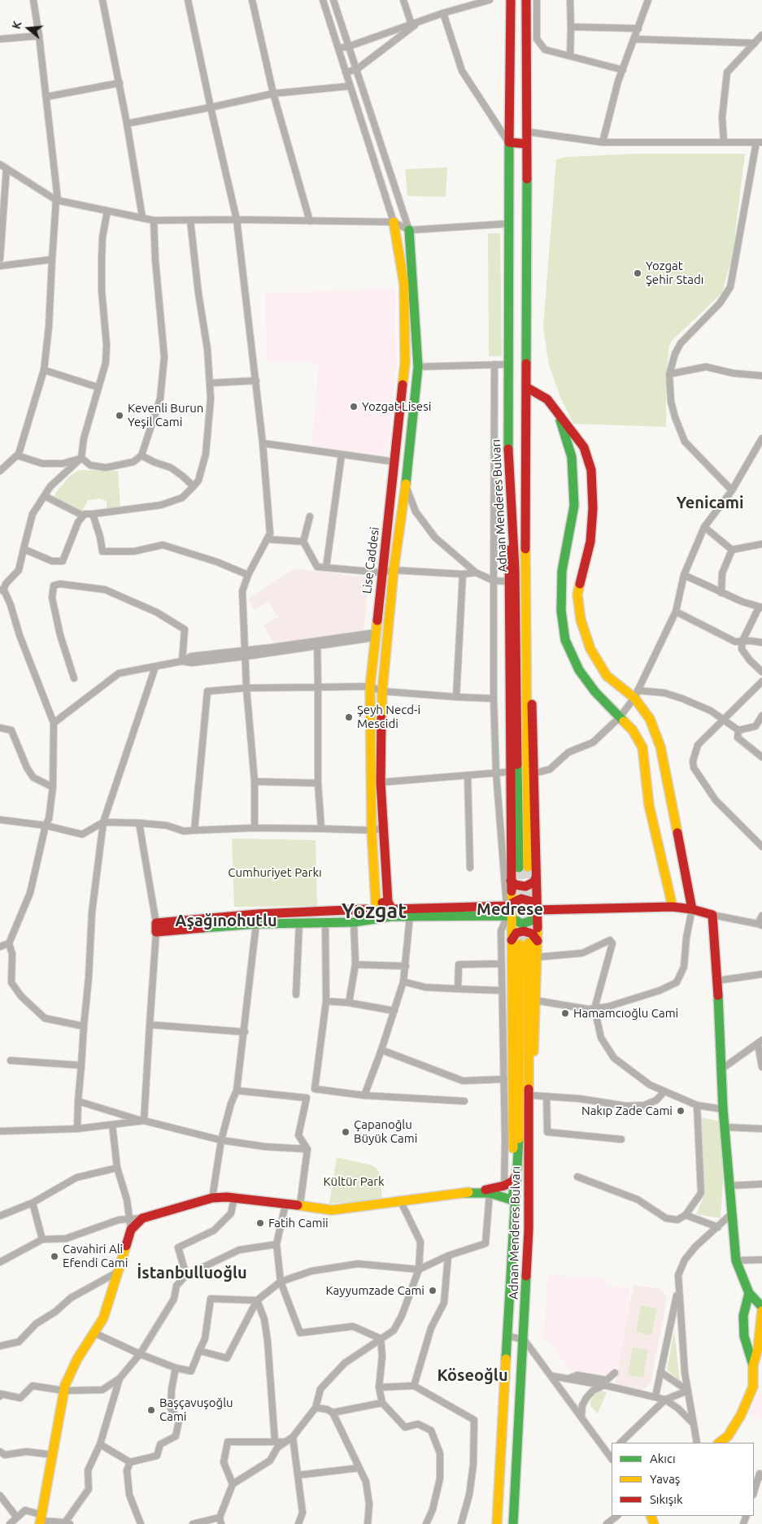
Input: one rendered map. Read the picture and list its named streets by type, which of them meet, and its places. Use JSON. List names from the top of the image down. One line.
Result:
{"streets":{"main road":["Adnan Menderes Bulvarı","Lise Caddesi"]},"districts":["Yenicami","Medrese","Yozgat","Aşağınohutlu","İstanbulluoğlu","Köseoğlu"],"parks":["Cumhuriyet Parkı","Kültür Park"],"places":["Yozgat Şehir Stadı","Yozgat Lisesi","Kevenli Burun Yeşil Cami","Şeyh Necd-i Mescidi","Hamamcıoğlu Cami","Nakıp Zade Cami","Çapanoğlu Büyük Cami","Fatih Camii","Cavahiri Ali Efendi Cami","Kayyumzade Cami","Başçavuşoğlu Cami"],"legend":["Akıcı","Yavaş","Sıkışık"],"north":"left"}
